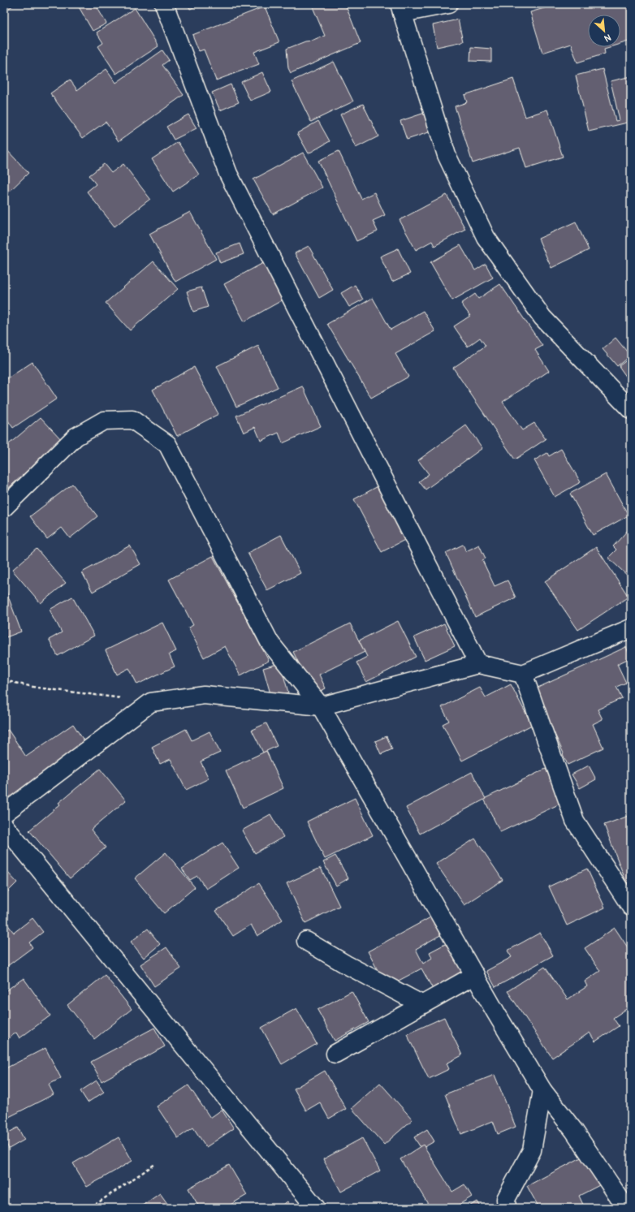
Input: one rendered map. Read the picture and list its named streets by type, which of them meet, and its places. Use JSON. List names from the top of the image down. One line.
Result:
{"north":"bottom right"}
